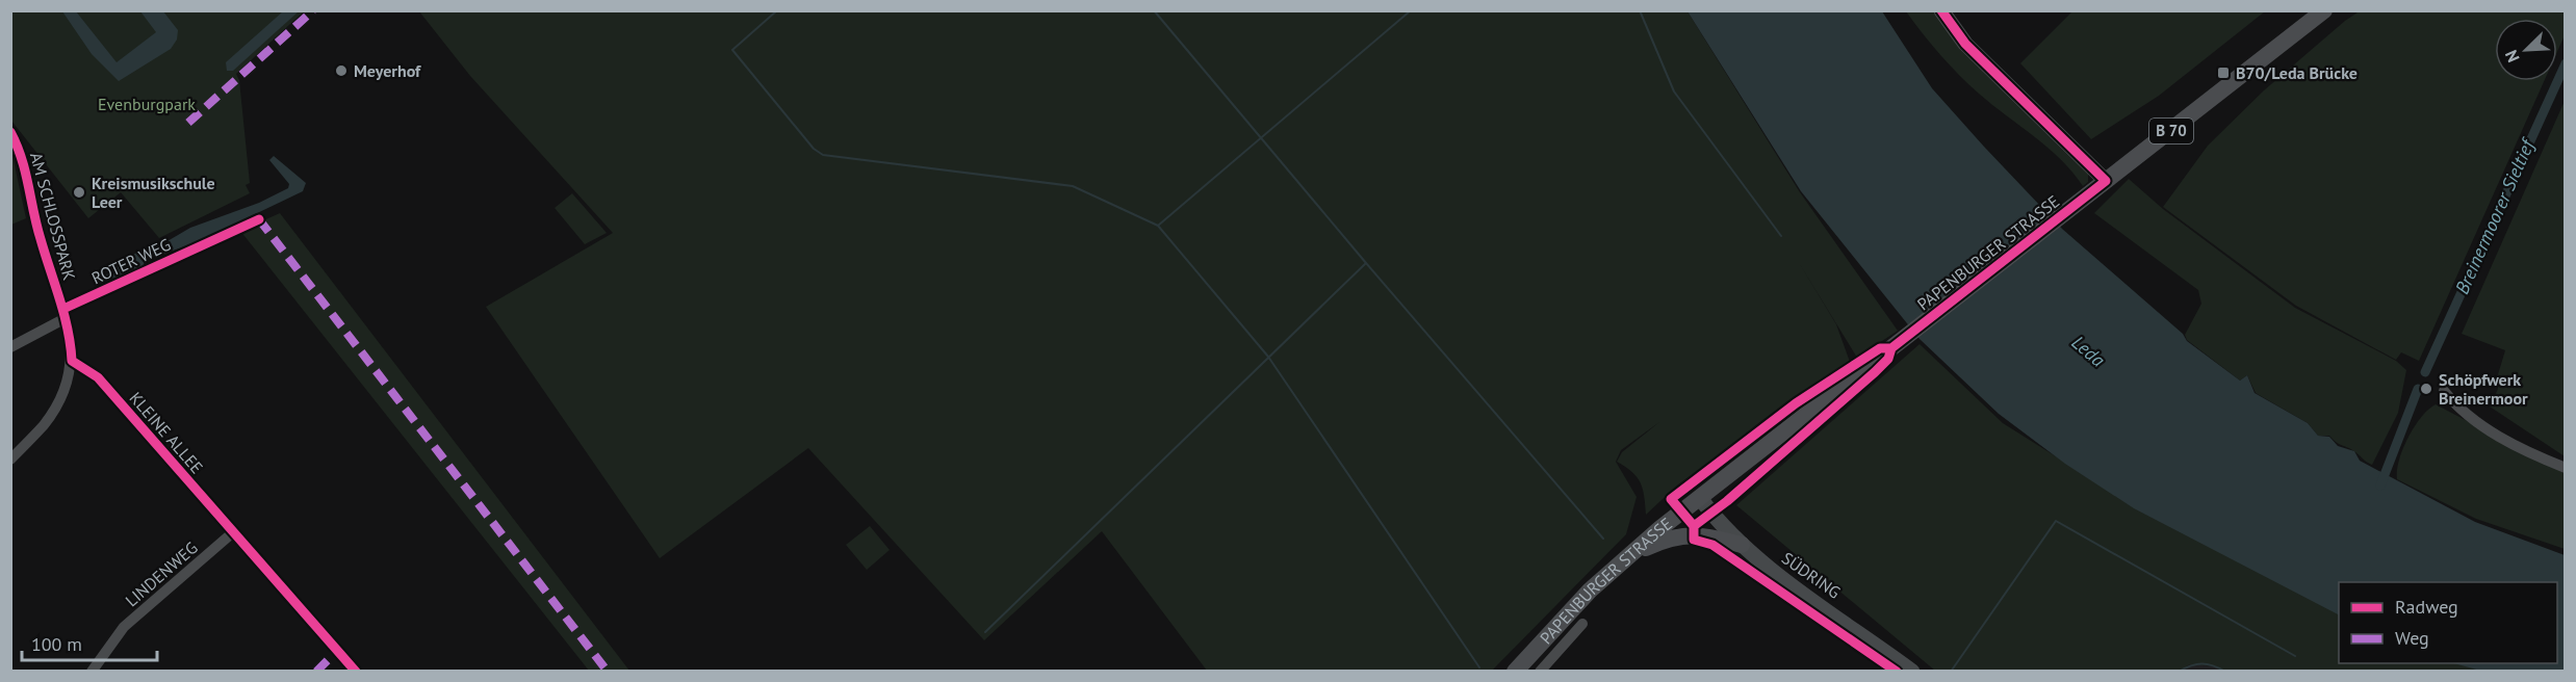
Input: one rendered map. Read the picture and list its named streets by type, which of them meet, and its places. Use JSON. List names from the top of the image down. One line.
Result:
{"streets":{"main road":["B 70","PAPENBURGER STRASSE","SÜDRING"],"street":["AM SCHLOSSPARK","ROTER WEG","KLEINE ALLEE","LINDENWEG"]},"crossings":[["AM SCHLOSSPARK","ROTER WEG"],["PAPENBURGER STRASSE","SÜDRING"],["KLEINE ALLEE","LINDENWEG"]],"water":["Breinermoorer Sieltief","Leda"],"parks":["Evenburgpark"],"places":{"other":["Meyerhof","Kreismusikschule Leer","Schöpfwerk Breinermoor"],"transit":["B70/Leda Brücke"]},"legend":["Radweg","Weg"],"scale_bar":"100 m","north":"bottom left"}
